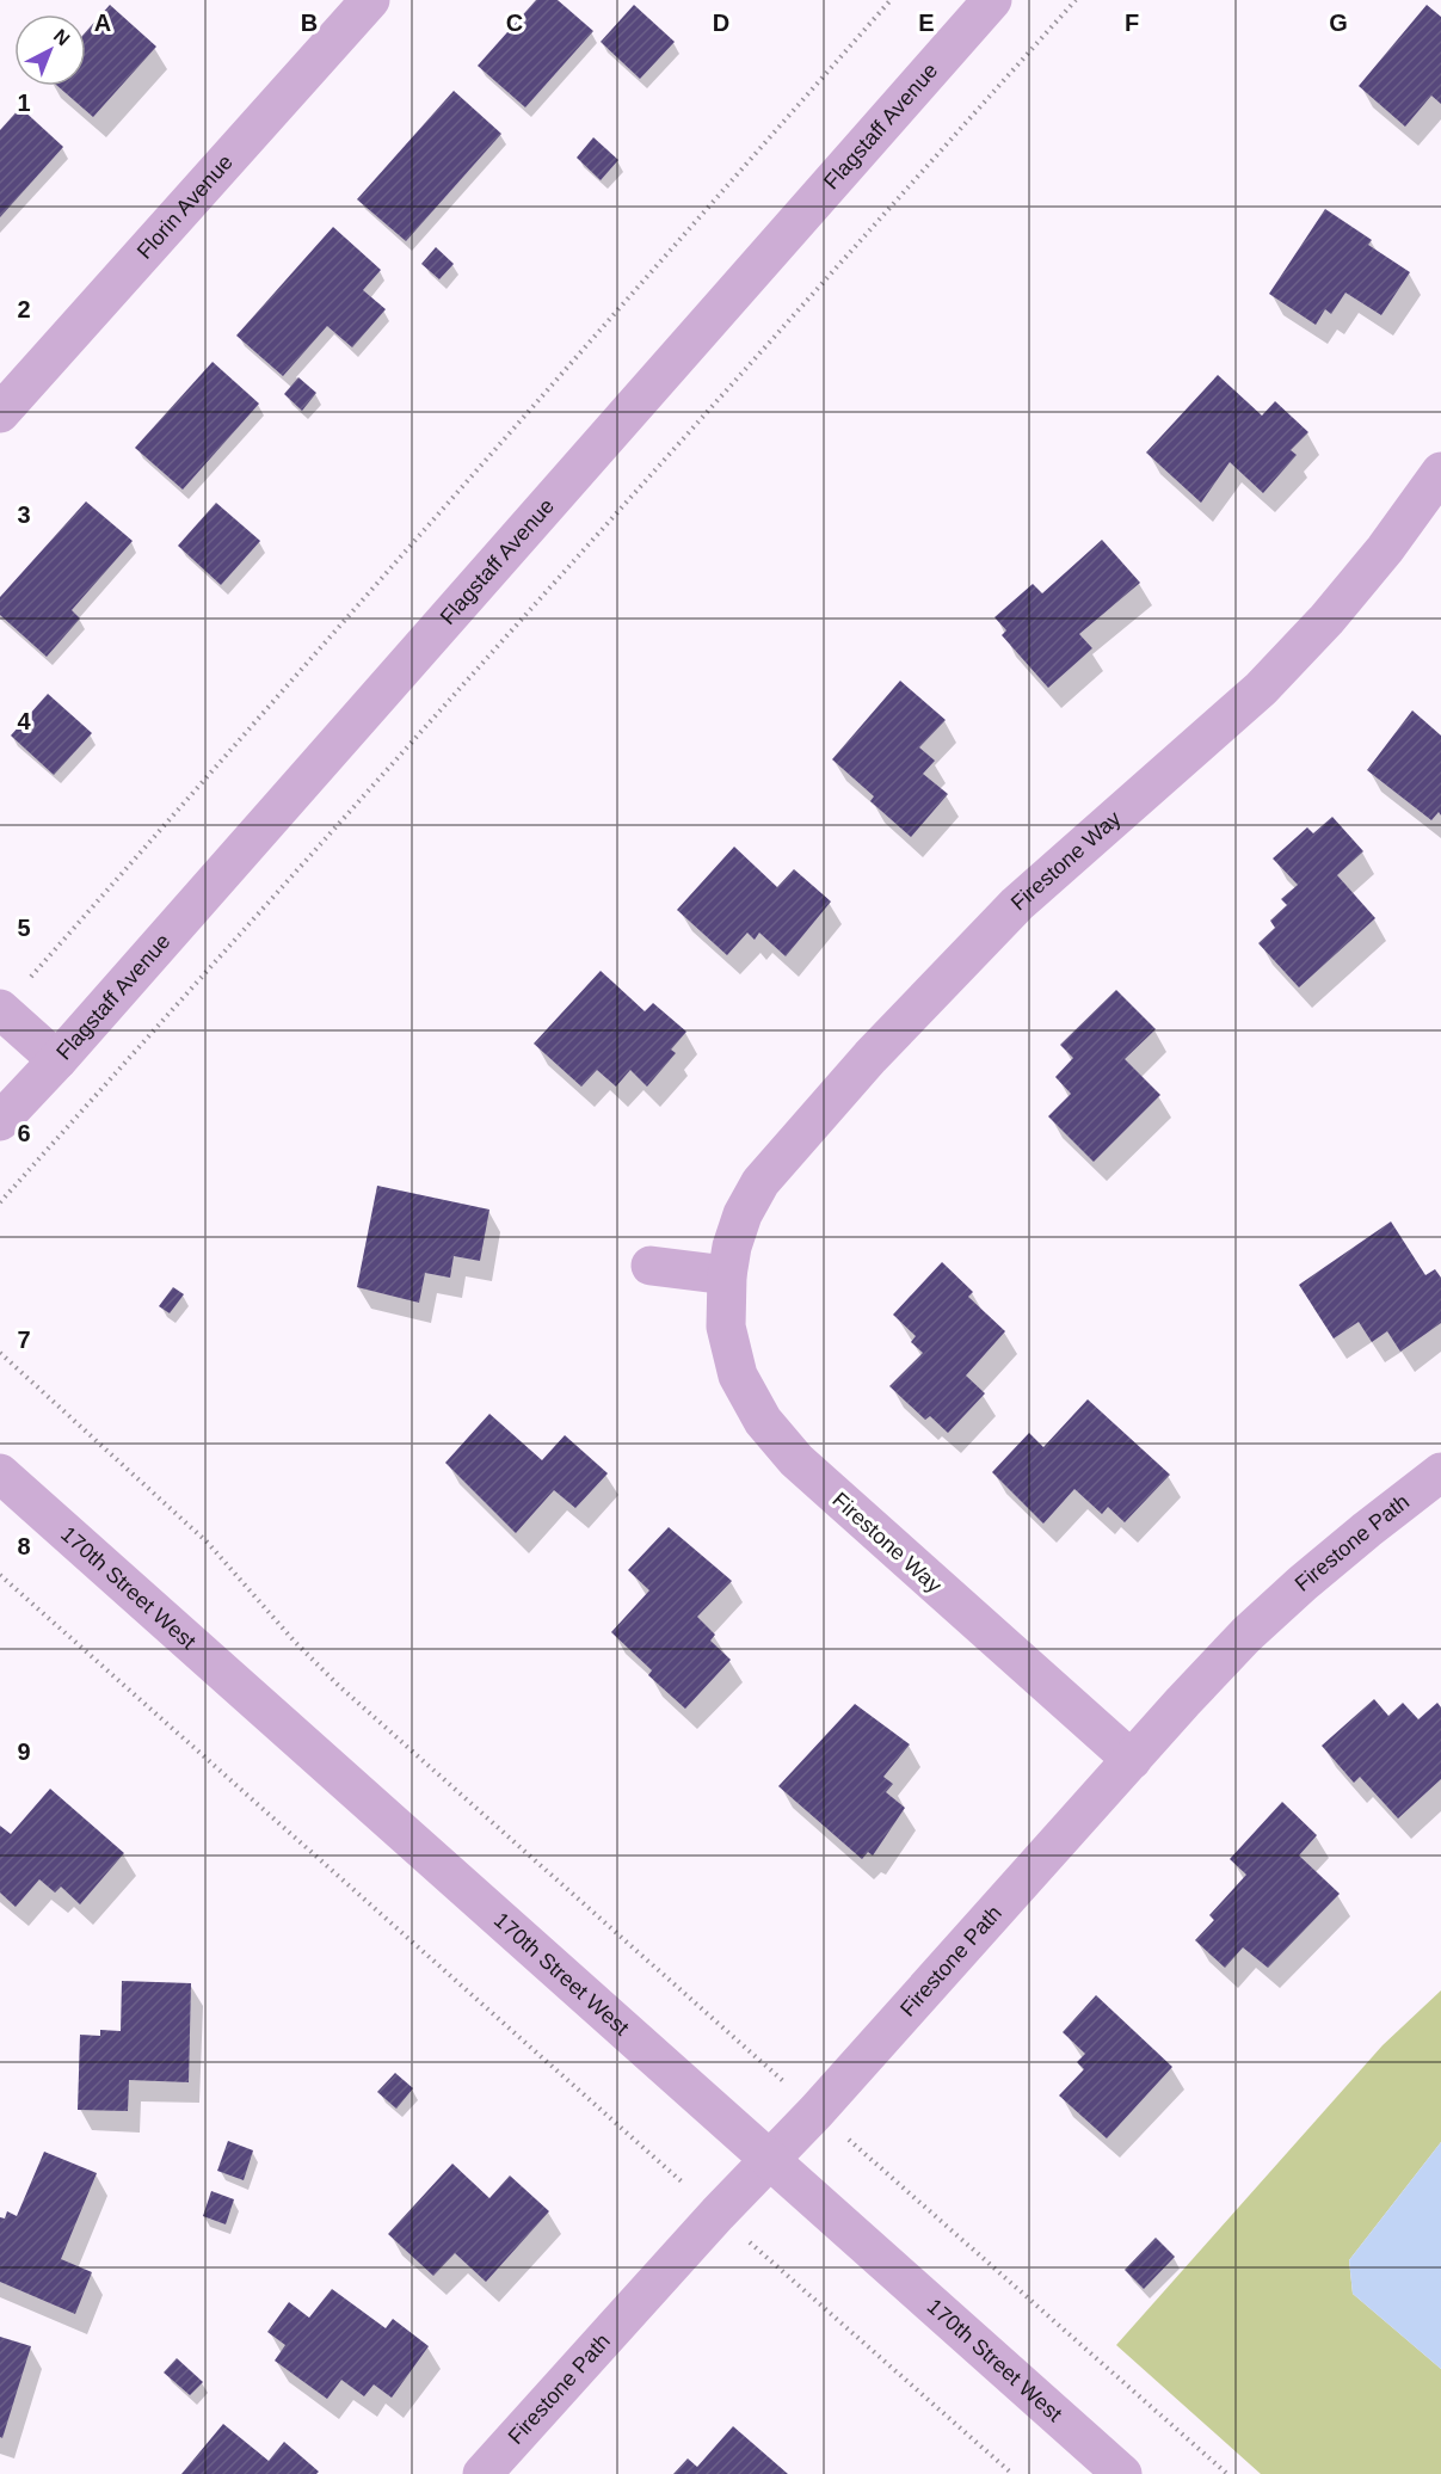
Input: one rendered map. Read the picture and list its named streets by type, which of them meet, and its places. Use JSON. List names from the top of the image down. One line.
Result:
{"streets":{"street":["Flagstaff Avenue","Florin Avenue","Firestone Way","Firestone Path","170th Street West"]},"crossings":[["Firestone Way","Firestone Path"],["Firestone Path","170th Street West"]],"north":"top right","grid":{"columns":["A","B","C","D","E","F","G"],"rows":["1","2","3","4","5","6","7","8","9"]}}
